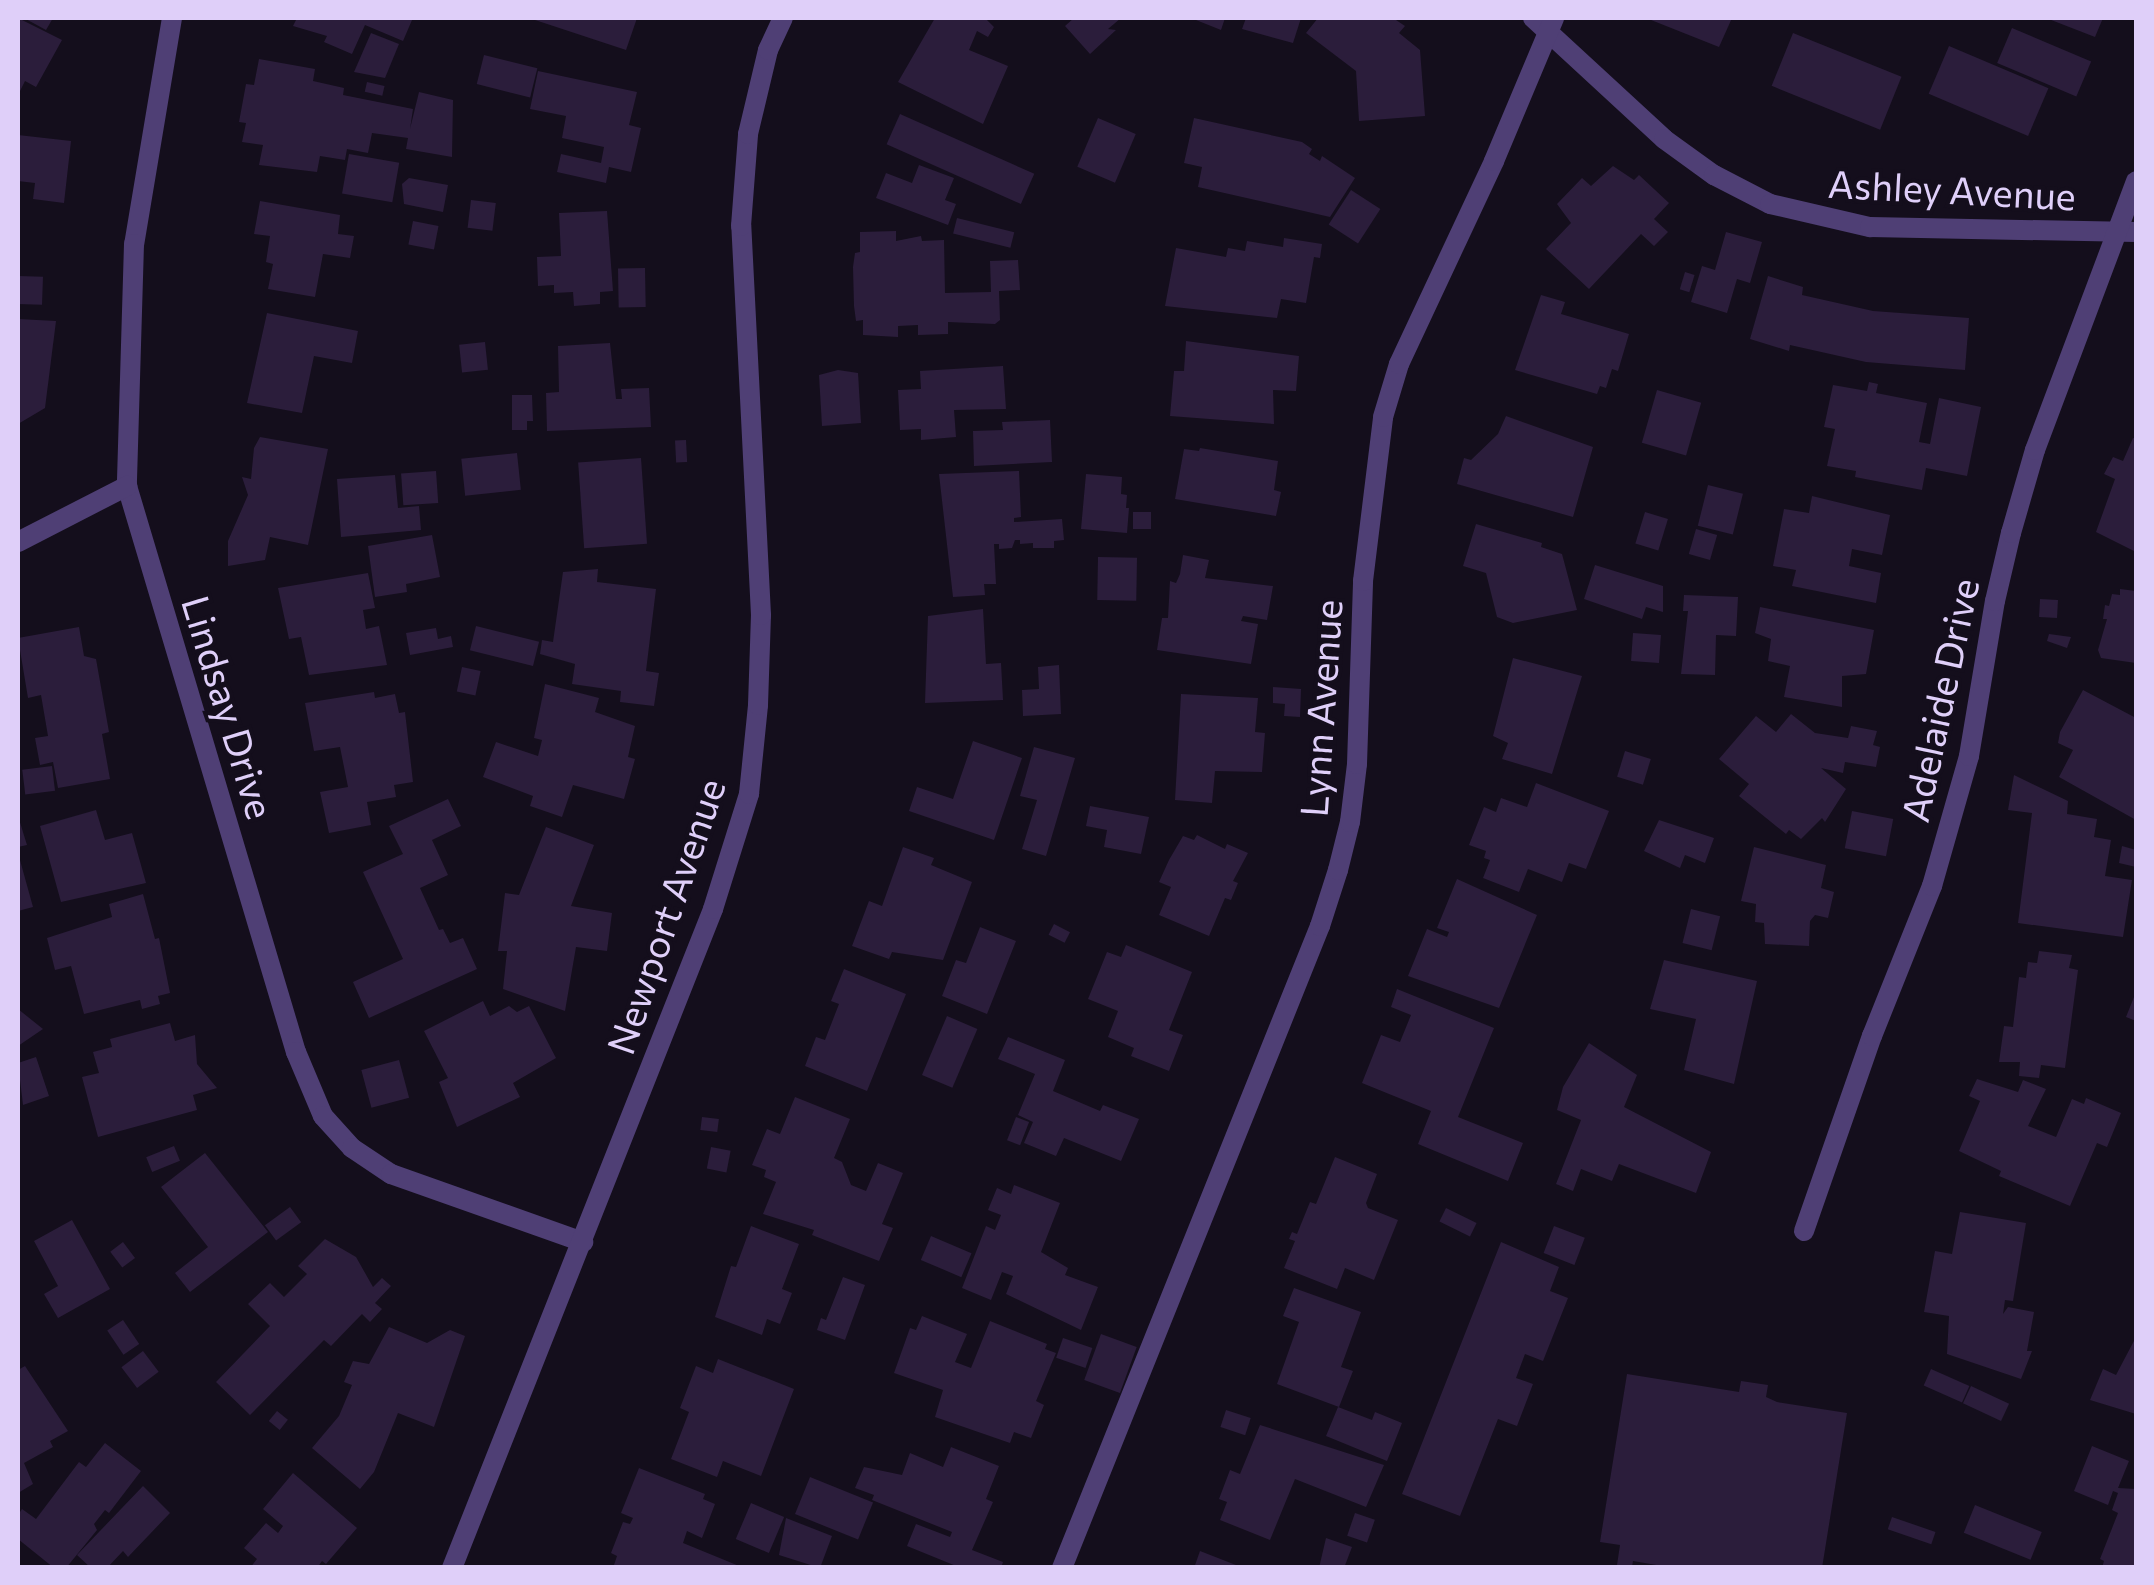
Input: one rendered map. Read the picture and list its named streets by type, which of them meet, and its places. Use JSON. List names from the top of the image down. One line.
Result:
{"streets":{"street":["Ashley Avenue","Adelaide Drive","Lindsay Drive","Lynn Avenue","Newport Avenue"]},"crossings":[["Ashley Avenue","Adelaide Drive"],["Ashley Avenue","Lynn Avenue"],["Lindsay Drive","Newport Avenue"]]}
